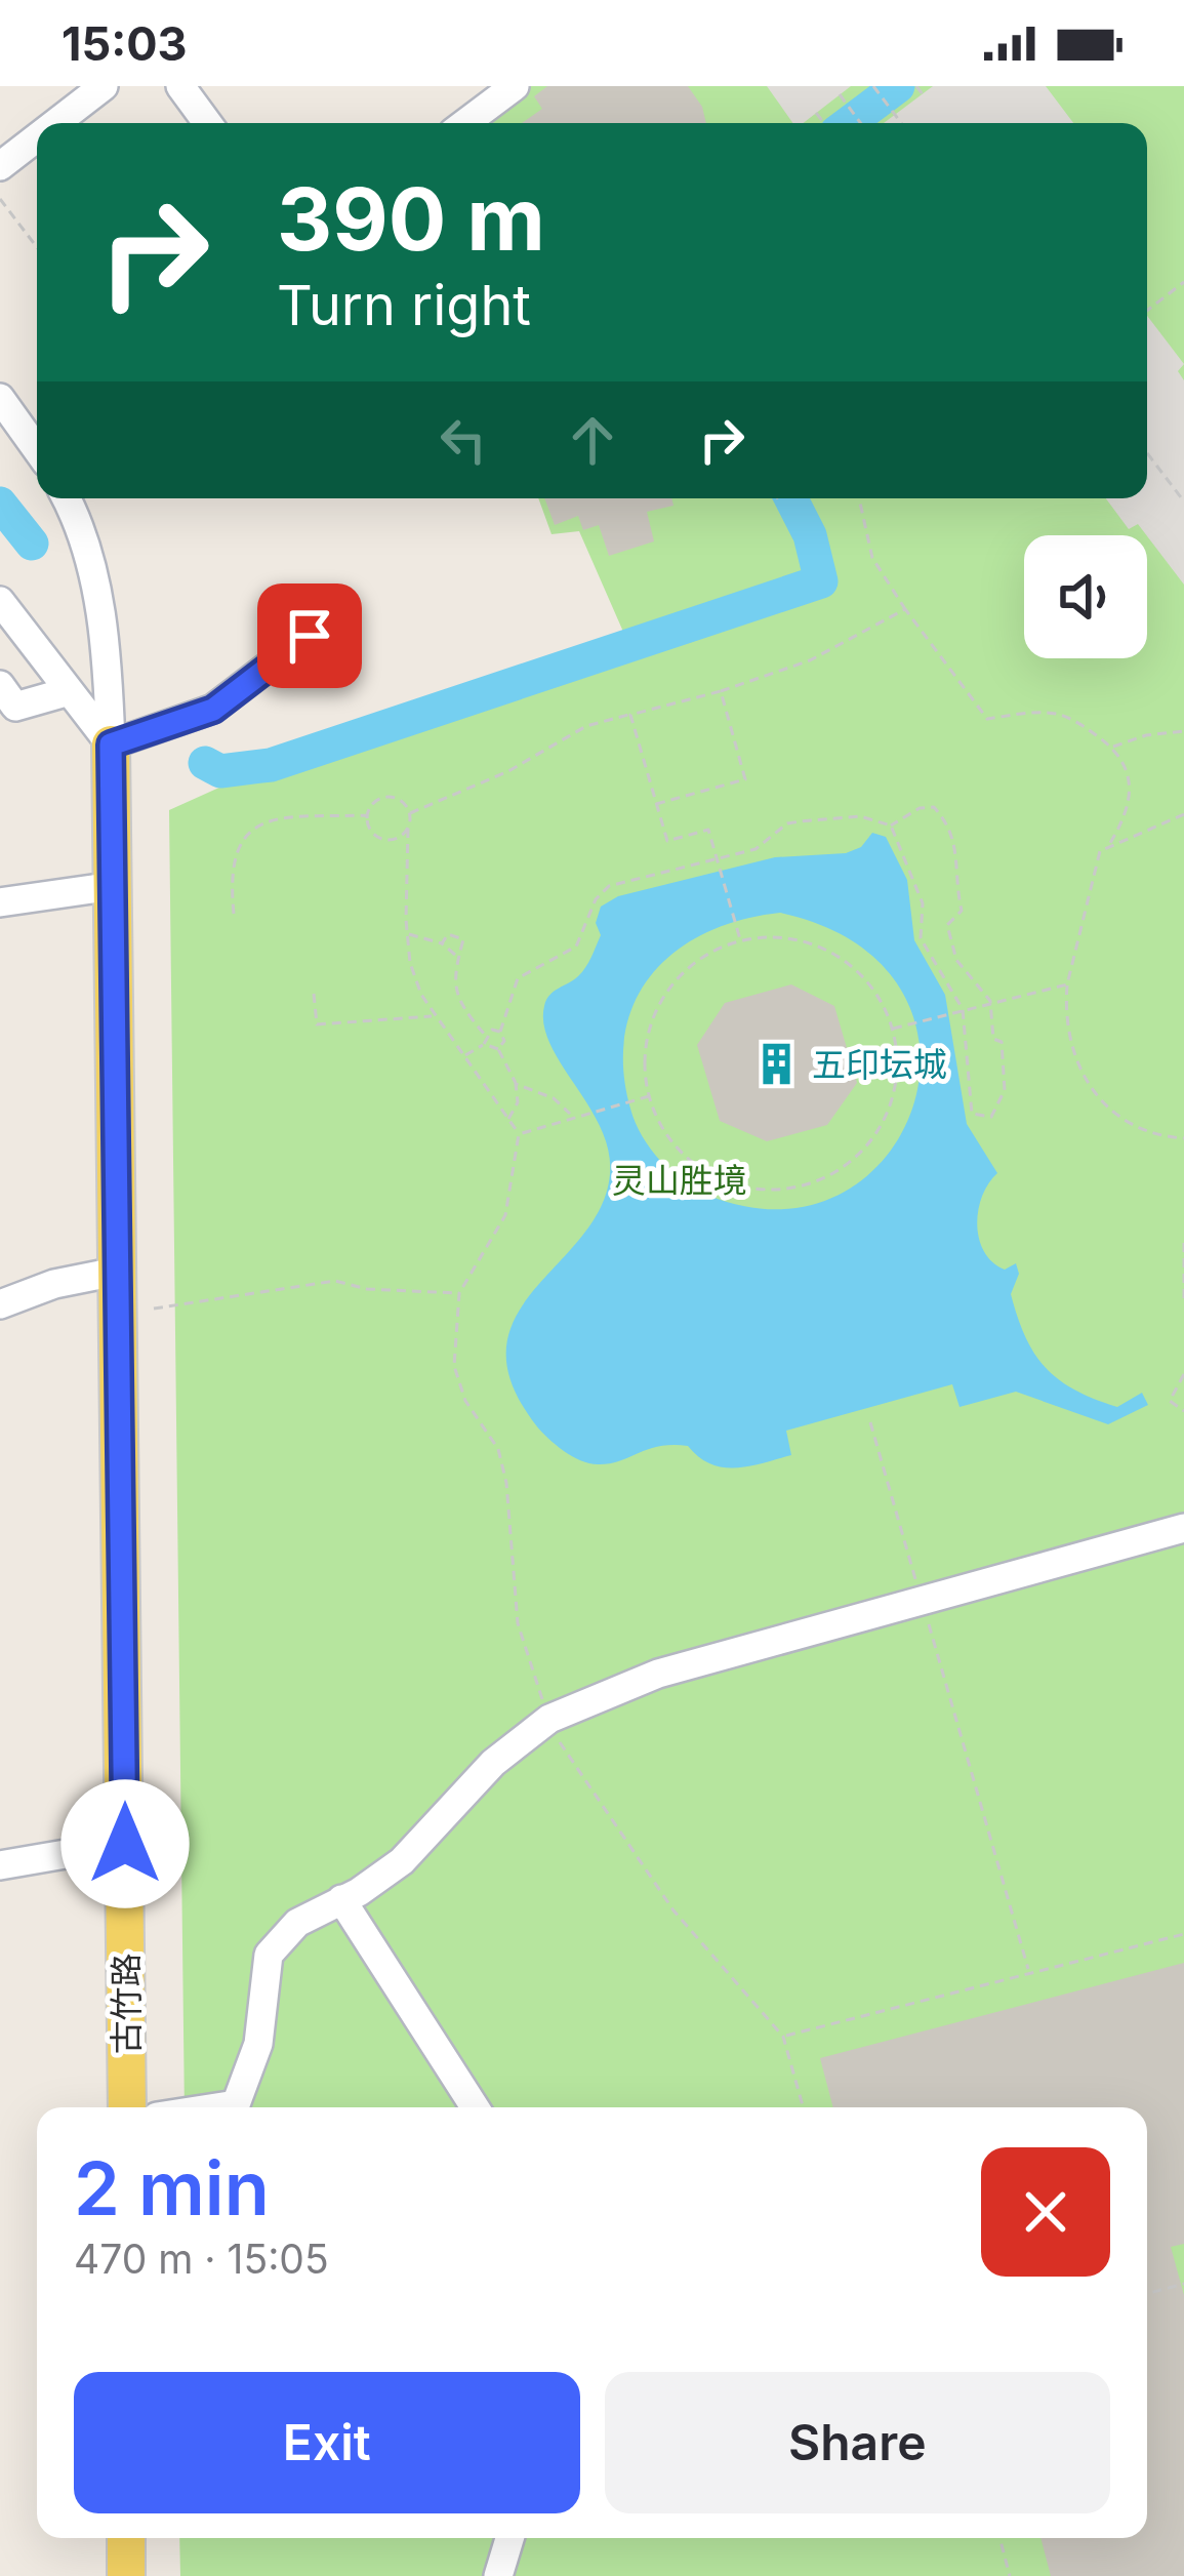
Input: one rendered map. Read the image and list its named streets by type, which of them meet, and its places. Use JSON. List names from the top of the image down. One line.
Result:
{"streets":{"main road":["古竹路"]},"parks":["灵山胜境"],"places":{"building":["五印坛城"]},"page":{"status":"15:03","turn":["390 m","Turn right"],"heading":["2 min","470 m · 15:05"],"buttons":["Exit","Share"]}}
